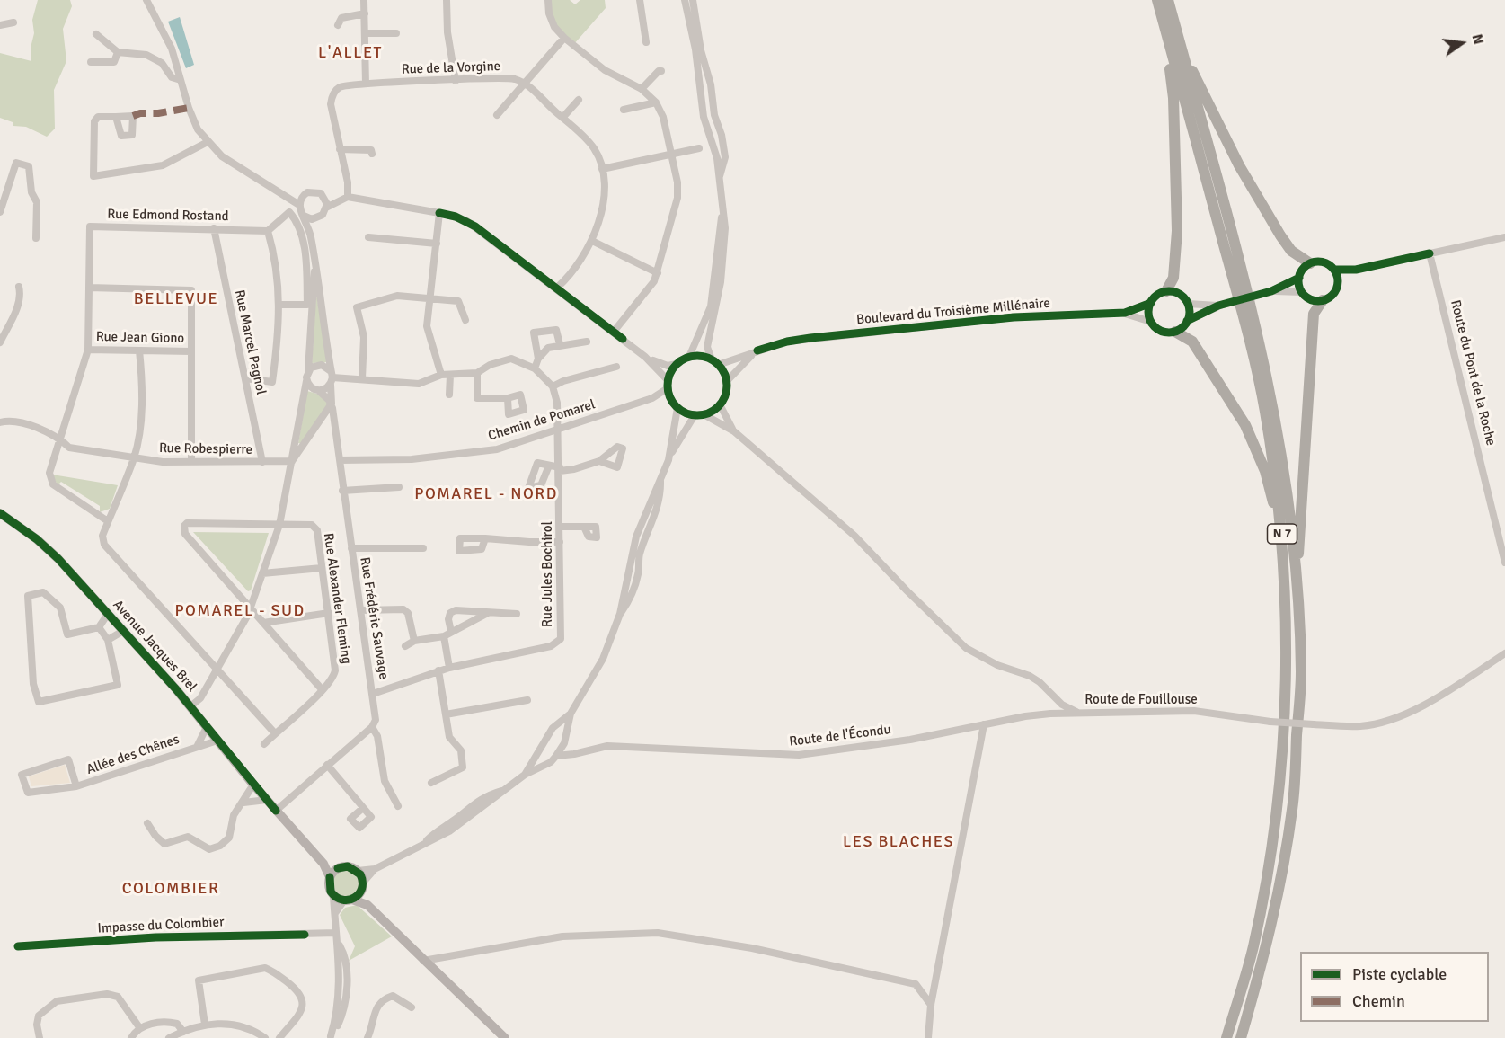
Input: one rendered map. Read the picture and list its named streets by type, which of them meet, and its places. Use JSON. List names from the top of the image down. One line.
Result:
{"streets":{"highway":["N 7"],"main road":["Avenue Jacques Brel"],"street":["Rue de la Vorgine","Rue Edmond Rostand","Boulevard du Troisième Millénaire","Rue Jean Giono","Rue Marcel Pagnol","Route du Pont de la Roche","Chemin de Pomarel","Rue Robespierre","Rue Jules Bochirol","Rue Alexander Fleming","Rue Frédéric Sauvage","Route de Fouillouse","Route de l'Écondu","Allée des Chênes","Impasse du Colombier"]},"crossings":[["Rue Edmond Rostand","Rue Jean Giono"],["Rue Edmond Rostand","Rue Marcel Pagnol"],["Rue Edmond Rostand","Rue Robespierre"],["Boulevard du Troisième Millénaire","Chemin de Pomarel"],["Boulevard du Troisième Millénaire","Route de Fouillouse"],["Rue Marcel Pagnol","Rue Robespierre"],["Chemin de Pomarel","Rue Jules Bochirol"],["Chemin de Pomarel","Rue Frédéric Sauvage"],["Chemin de Pomarel","Route de Fouillouse"],["Rue Jules Bochirol","Rue Frédéric Sauvage"],["Avenue Jacques Brel","Allée des Chênes"],["Route de Fouillouse","Route de l'Écondu"]],"districts":["L'ALLET","BELLEVUE","POMAREL - NORD","POMAREL - SUD","LES BLACHES","COLOMBIER"],"legend":["Piste cyclable","Chemin"],"north":"right"}
